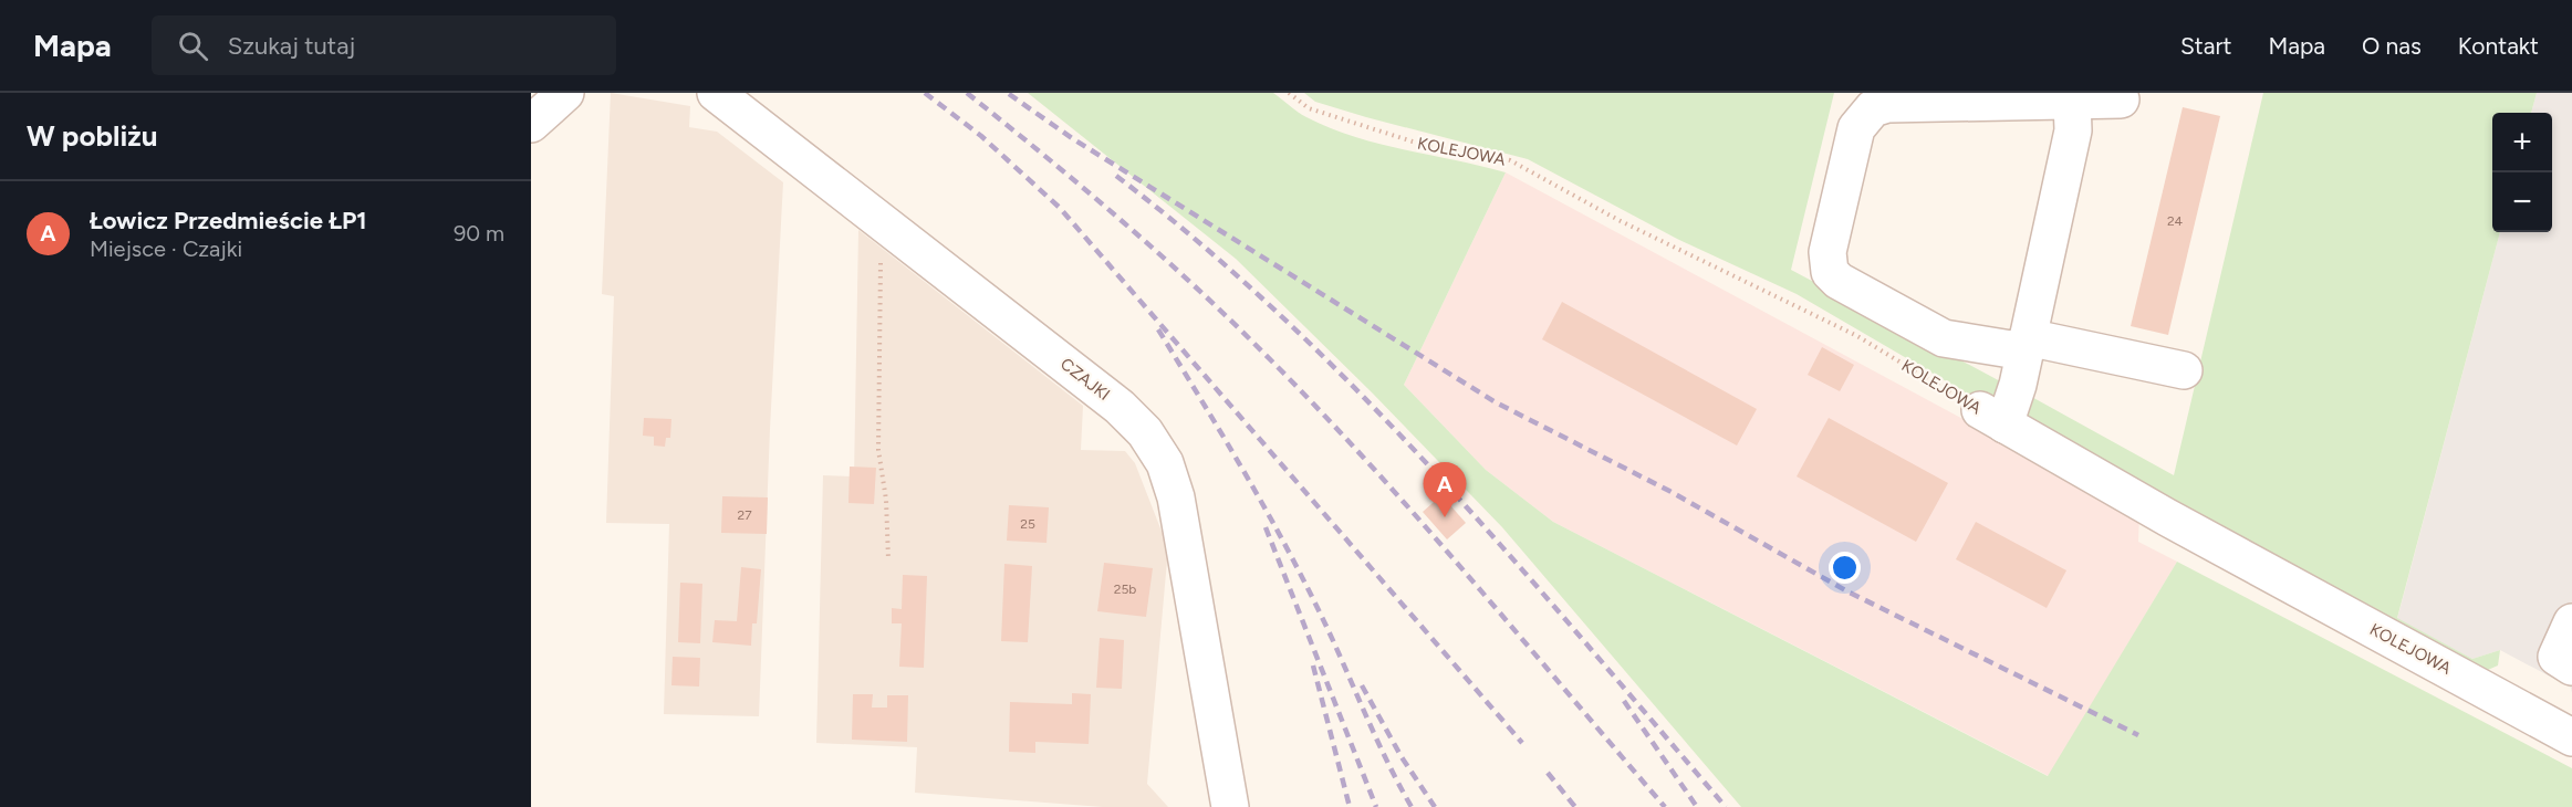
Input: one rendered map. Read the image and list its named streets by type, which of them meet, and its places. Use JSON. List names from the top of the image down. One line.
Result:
{"streets":{"street":["KOLEJOWA","CZAJKI"]},"house_numbers":["24","27","25","25b"],"page":{"header":"Mapa","search":"Szukaj tutaj","nav":["Start","Mapa","O nas","Kontakt"],"heading":"W pobliżu","map_buttons":["+","−"],"list":[{"mark":"A","name":"Łowicz Przedmieście ŁP1","note":"Miejsce · Czajki","value":"90 m"}],"pins":"A"}}
